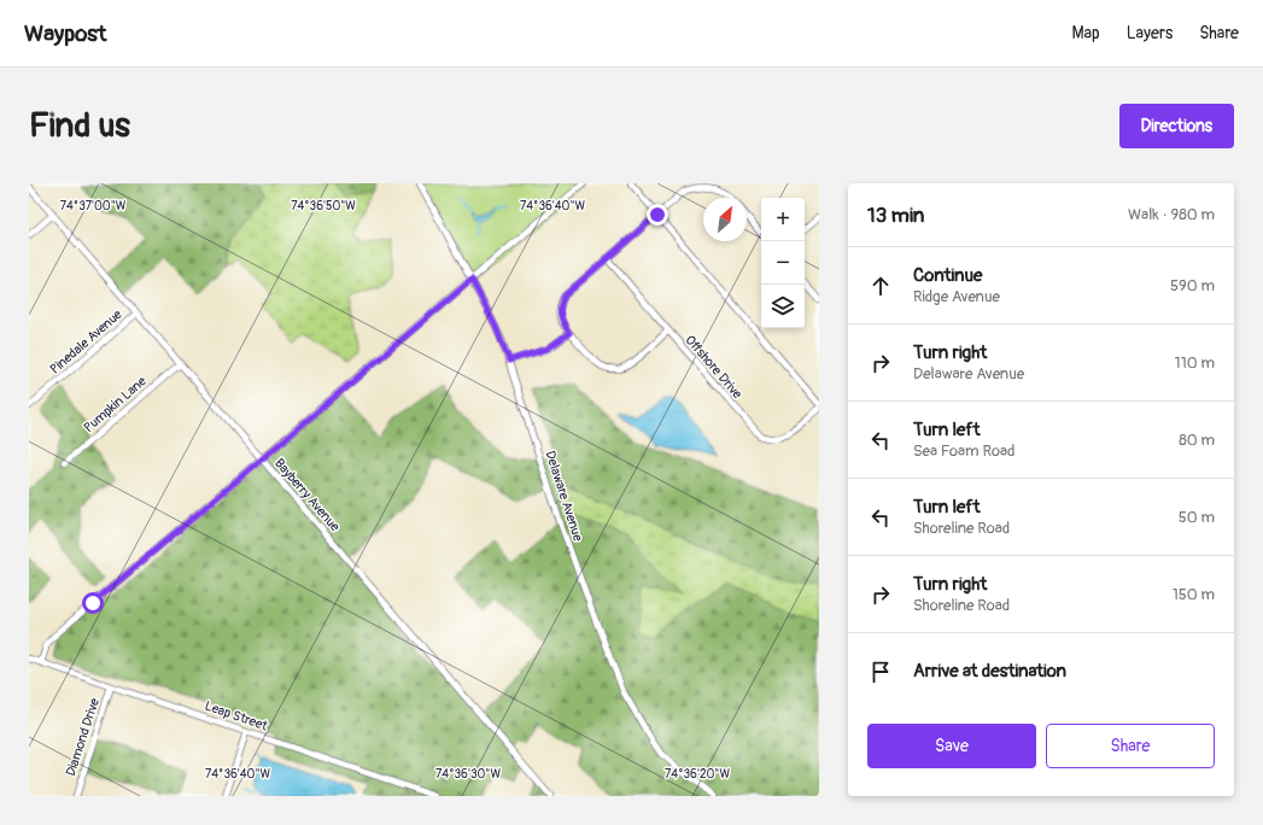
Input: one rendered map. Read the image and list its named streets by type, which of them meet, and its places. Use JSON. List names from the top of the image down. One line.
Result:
{"streets":{"street":["Pinedale Avenue","Offshore Drive","Pumpkin Lane","Bayberry Avenue","Delaware Avenue","Leap Street","Diamond Drive"]},"crossings":[["Pinedale Avenue","Bayberry Avenue"],["Pumpkin Lane","Bayberry Avenue"],["Leap Street","Diamond Drive"]],"north":"top right","page":{"header":"Waypost","nav":["Map","Layers","Share"],"buttons":["Directions",["Save","Share"]],"title":"Find us","heading":["13 min","Walk · 980 m"],"map_buttons":["+","−"],"list":[["Continue","Ridge Avenue","590 m"],["Turn right","Delaware Avenue","110 m"],["Turn left","Sea Foam Road","80 m"],["Turn left","Shoreline Road","50 m"],["Turn right","Shoreline Road","150 m"],"Arrive at destination"]},"coordinates":["74°37'00\"W","74°36'50\"W","74°36'40\"W","74°36'30\"W","74°36'20\"W"]}
